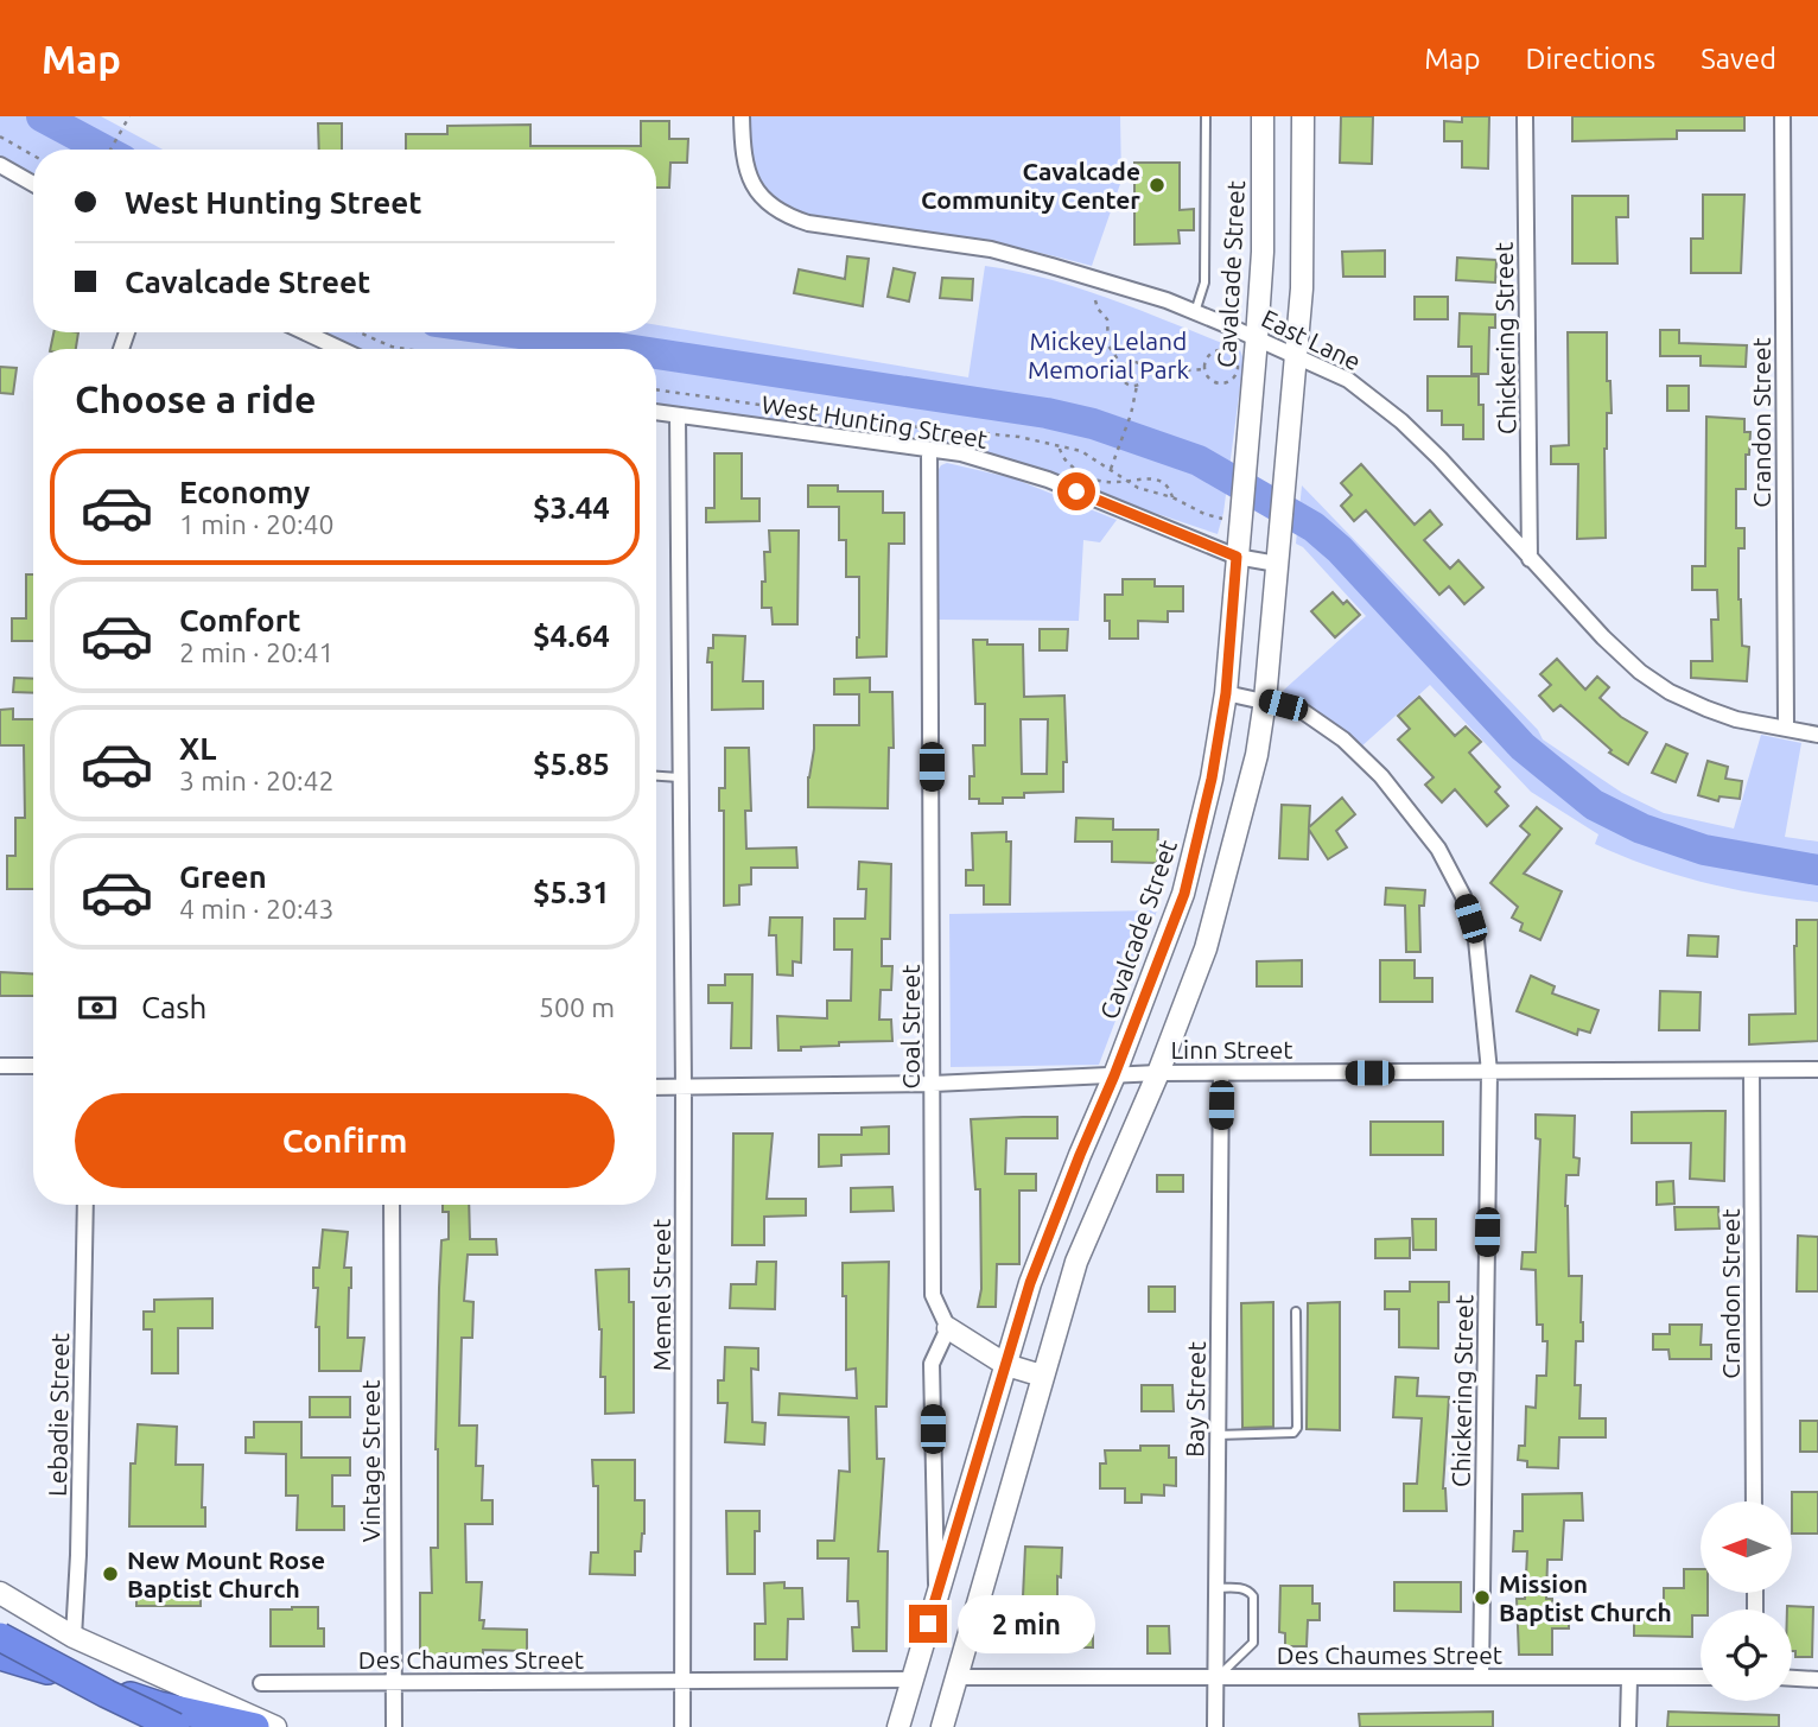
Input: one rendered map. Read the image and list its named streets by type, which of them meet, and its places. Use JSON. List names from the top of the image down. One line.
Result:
{"streets":{"main road":["Cavalcade Street"],"street":["Chickering Street","East Lane","West Hunting Street","Crandon Street","Coal Street","Linn Street","Memel Street","Bay Street","Lebadie Street","Vintage Street","Des Chaumes Street"]},"crossings":[["Cavalcade Street","Chickering Street"],["Cavalcade Street","East Lane"],["Cavalcade Street","West Hunting Street"],["Cavalcade Street","Linn Street"],["Cavalcade Street","Des Chaumes Street"],["Chickering Street","East Lane"],["Chickering Street","Linn Street"],["Chickering Street","Des Chaumes Street"],["East Lane","Crandon Street"],["West Hunting Street","Coal Street"],["West Hunting Street","Memel Street"],["Crandon Street","Linn Street"],["Coal Street","Linn Street"],["Linn Street","Memel Street"],["Linn Street","Bay Street"],["Memel Street","Des Chaumes Street"],["Bay Street","Des Chaumes Street"],["Vintage Street","Des Chaumes Street"]],"parks":["Mickey Leland Memorial Park"],"places":["Cavalcade Community Center","New Mount Rose Baptist Church","Mission Baptist Church"],"north":"left","page":{"header":"Map","nav":["Map","Directions","Saved"],"banner":["West Hunting Street","Cavalcade Street"],"heading":"Choose a ride","list":[{"name":"Economy","note":"1 min · 20:40","value":"$3.44"},{"name":"Comfort","note":"2 min · 20:41","value":"$4.64"},{"name":"XL","note":"3 min · 20:42","value":"$5.85"},{"name":"Green","note":"4 min · 20:43","value":"$5.31"}],"pay":["Cash","500 m"],"buttons":"Confirm","bubble":"2 min"}}
